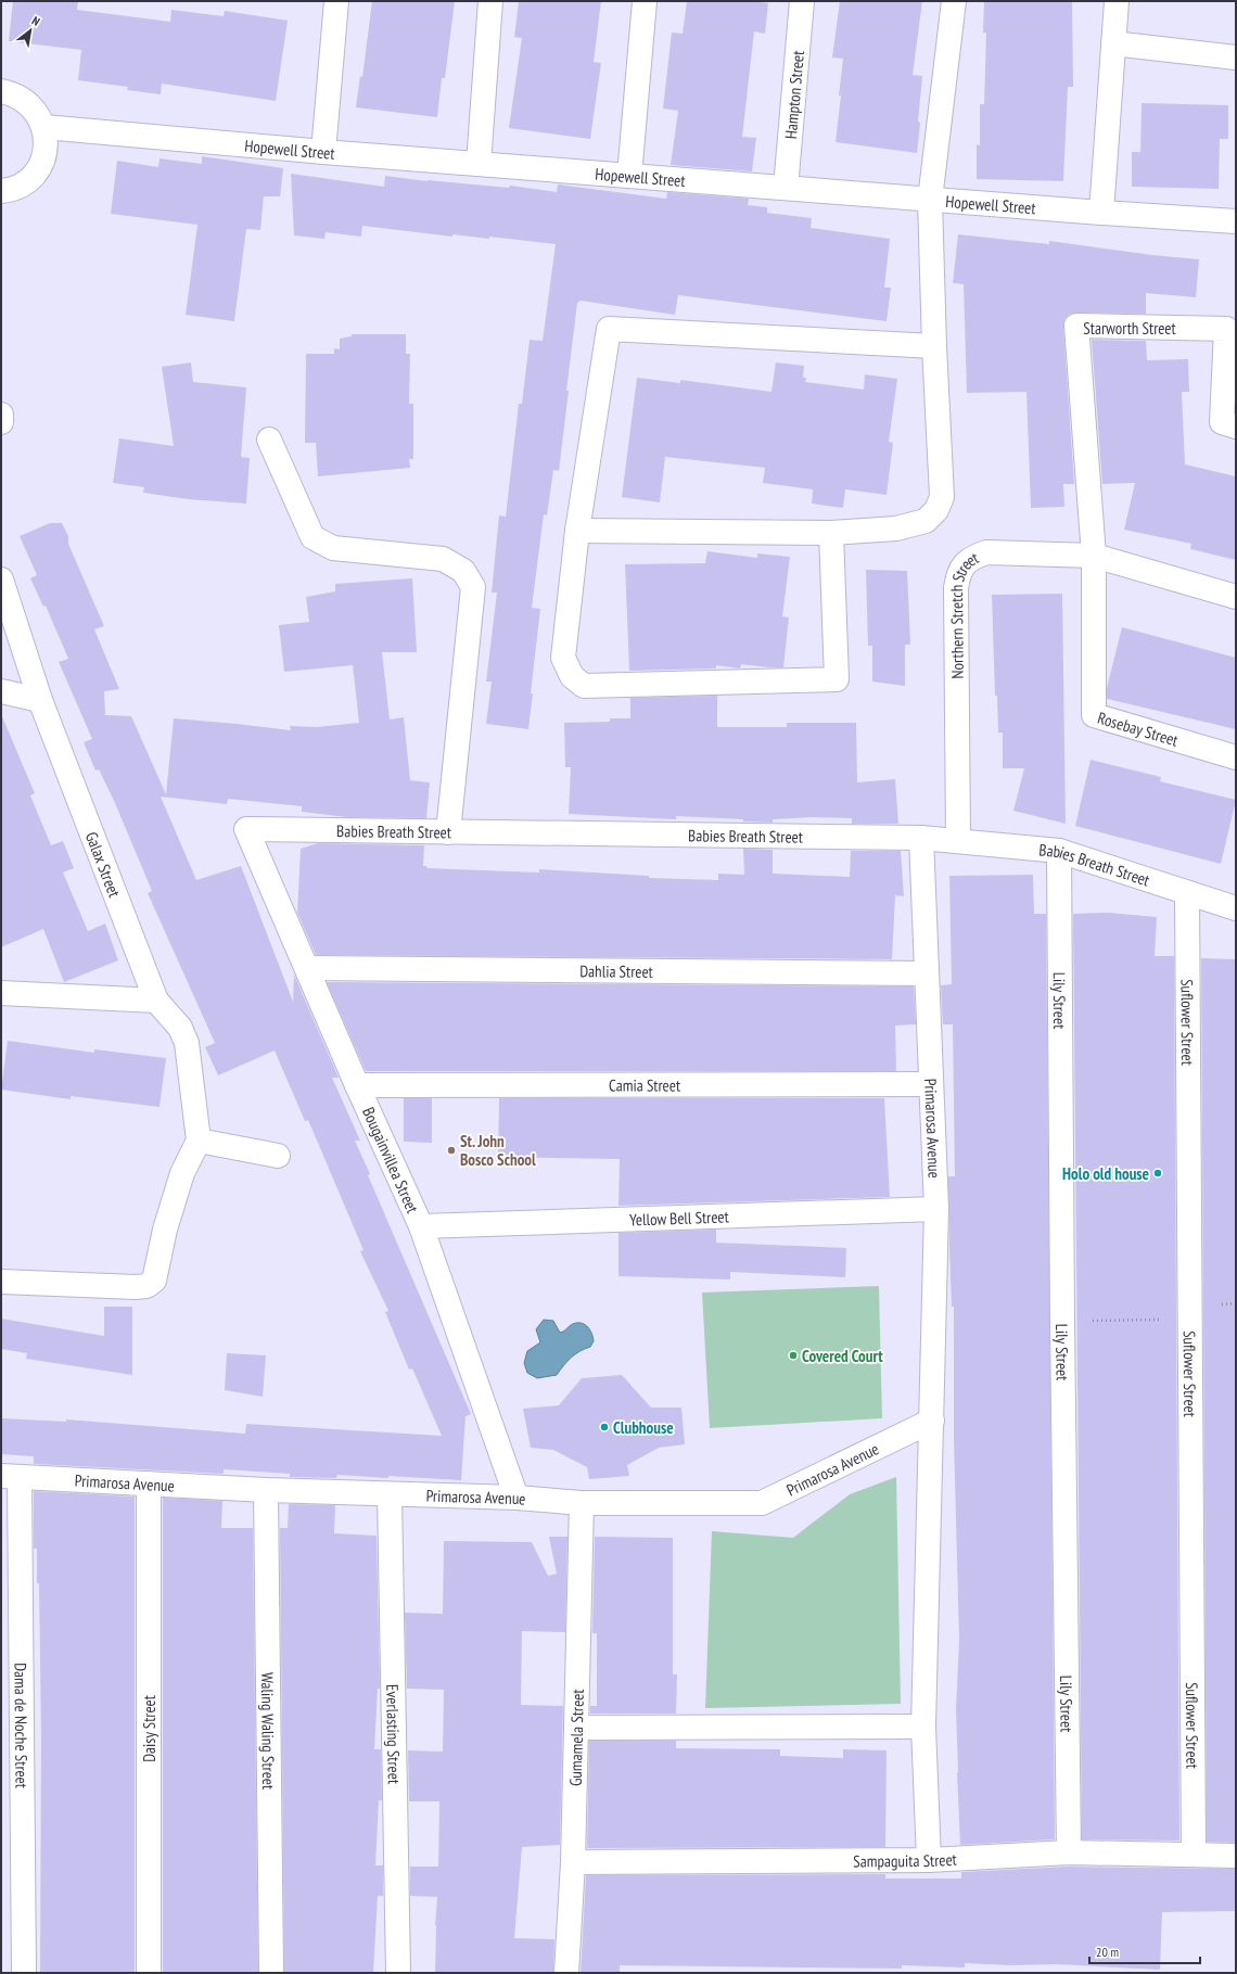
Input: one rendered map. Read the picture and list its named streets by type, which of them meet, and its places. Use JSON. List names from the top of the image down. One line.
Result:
{"streets":{"street":["Hampton Street","Hopewell Street","Starworth Street","Northern Stretch Street","Rosebay Street","Babies Breath Street","Galax Street","Dahlia Street","Lily Street","Suflower Street","Camia Street","Primarosa Avenue","Bougainvillea Street","Yellow Bell Street","Dama de Noche Street","Daisy Street","Waling Waling Street","Everlasting Street","Gumamela Street","Sampaguita Street"]},"crossings":[["Hampton Street","Hopewell Street"],["Starworth Street","Northern Stretch Street"],["Starworth Street","Rosebay Street"],["Northern Stretch Street","Rosebay Street"],["Northern Stretch Street","Babies Breath Street"],["Babies Breath Street","Lily Street"],["Babies Breath Street","Suflower Street"],["Babies Breath Street","Primarosa Avenue"],["Babies Breath Street","Bougainvillea Street"],["Dahlia Street","Primarosa Avenue"],["Dahlia Street","Bougainvillea Street"],["Lily Street","Sampaguita Street"],["Suflower Street","Sampaguita Street"],["Camia Street","Primarosa Avenue"],["Camia Street","Bougainvillea Street"],["Primarosa Avenue","Bougainvillea Street"],["Primarosa Avenue","Yellow Bell Street"],["Primarosa Avenue","Dama de Noche Street"],["Primarosa Avenue","Daisy Street"],["Primarosa Avenue","Waling Waling Street"],["Primarosa Avenue","Everlasting Street"],["Primarosa Avenue","Gumamela Street"],["Primarosa Avenue","Sampaguita Street"],["Bougainvillea Street","Yellow Bell Street"],["Gumamela Street","Sampaguita Street"]],"places":["St. John Bosco School","Holo old house","Covered Court","Clubhouse"],"scale_bar":"20 m","north":"top right"}
